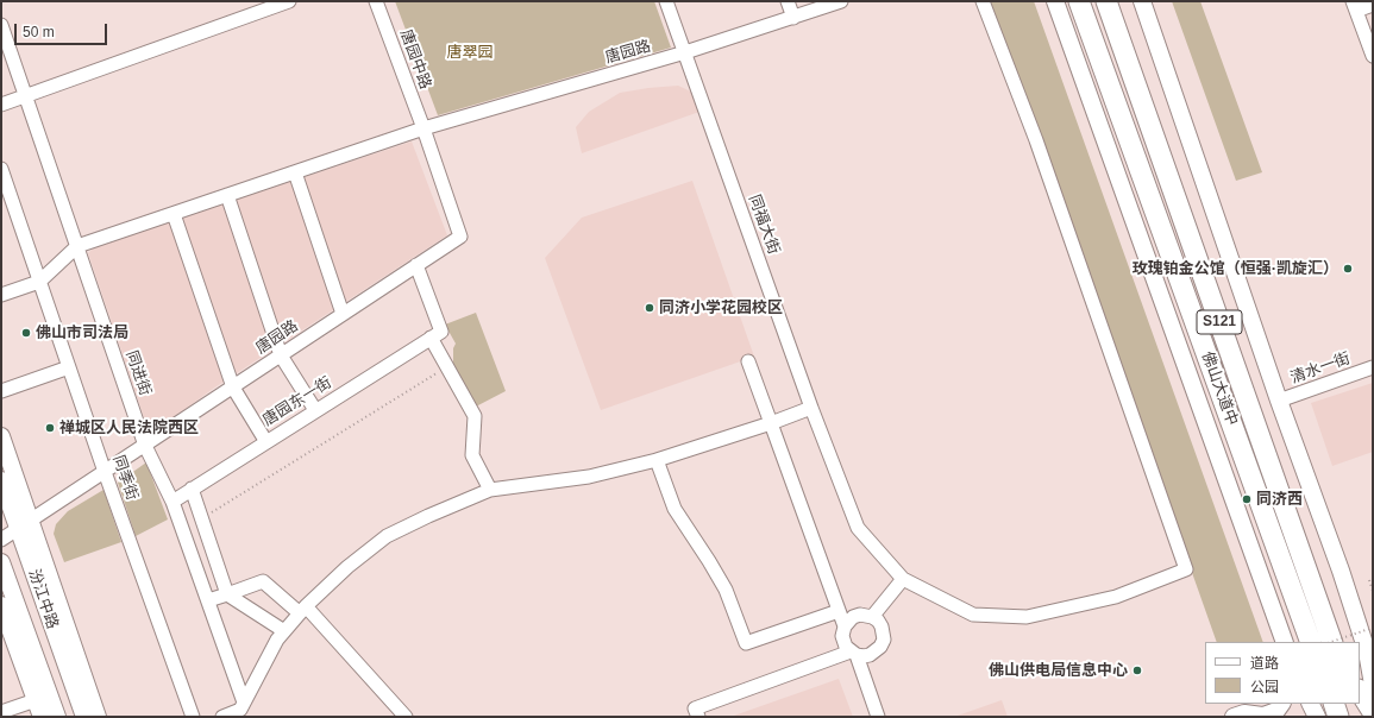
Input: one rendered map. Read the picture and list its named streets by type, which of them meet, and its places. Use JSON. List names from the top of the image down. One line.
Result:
{"streets":{"highway":["S121","佛山大道中"],"main road":["汾江中路"],"street":["唐园路","唐园中路","同福大街","清水一街","同进街","唐园东一街","同季街"]},"crossings":[["唐园路","唐园中路"],["唐园路","同福大街"],["唐园路","同进街"],["唐园路","同季街"],["唐园路","汾江中路"],["同进街","唐园东一街"]],"parks":["唐翠园"],"places":["玫瑰铂金公馆（恒强·凯旋汇）","同济小学花园校区","佛山市司法局","禅城区人民法院西区","同济西","佛山供电局信息中心"],"legend":["道路","公园"],"scale_bar":"50 m"}
